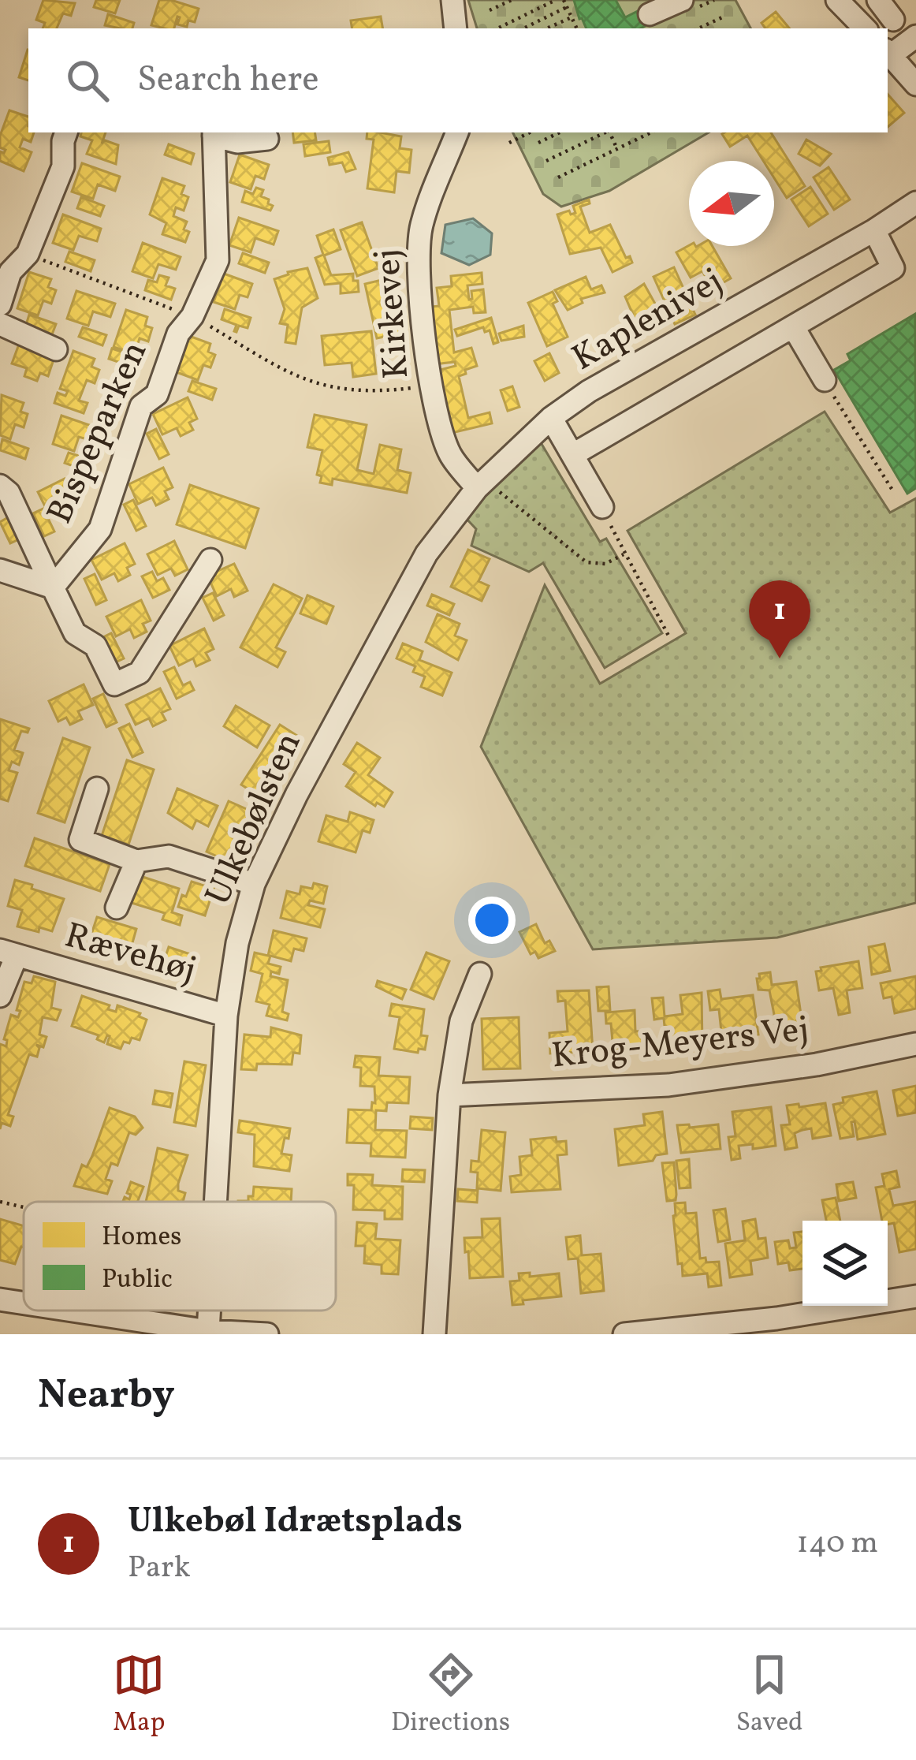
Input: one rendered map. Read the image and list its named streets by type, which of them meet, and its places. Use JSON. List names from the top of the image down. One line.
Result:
{"streets":{"street":["Kirkevej","Kaplenivej","Bispeparken","Ulkebølsten","Rævehøj","Krog-Meyers Vej"]},"crossings":[["Kirkevej","Kaplenivej"],["Kirkevej","Ulkebølsten"],["Kaplenivej","Ulkebølsten"],["Ulkebølsten","Rævehøj"]],"legend":["Homes","Public"],"north":"left","page":{"search":"Search here","pins":"1","heading":"Nearby","list":[{"mark":"1","name":"Ulkebøl Idrætsplads","note":"Park","value":"140 m"}],"nav":["Map","Directions","Saved"]}}
